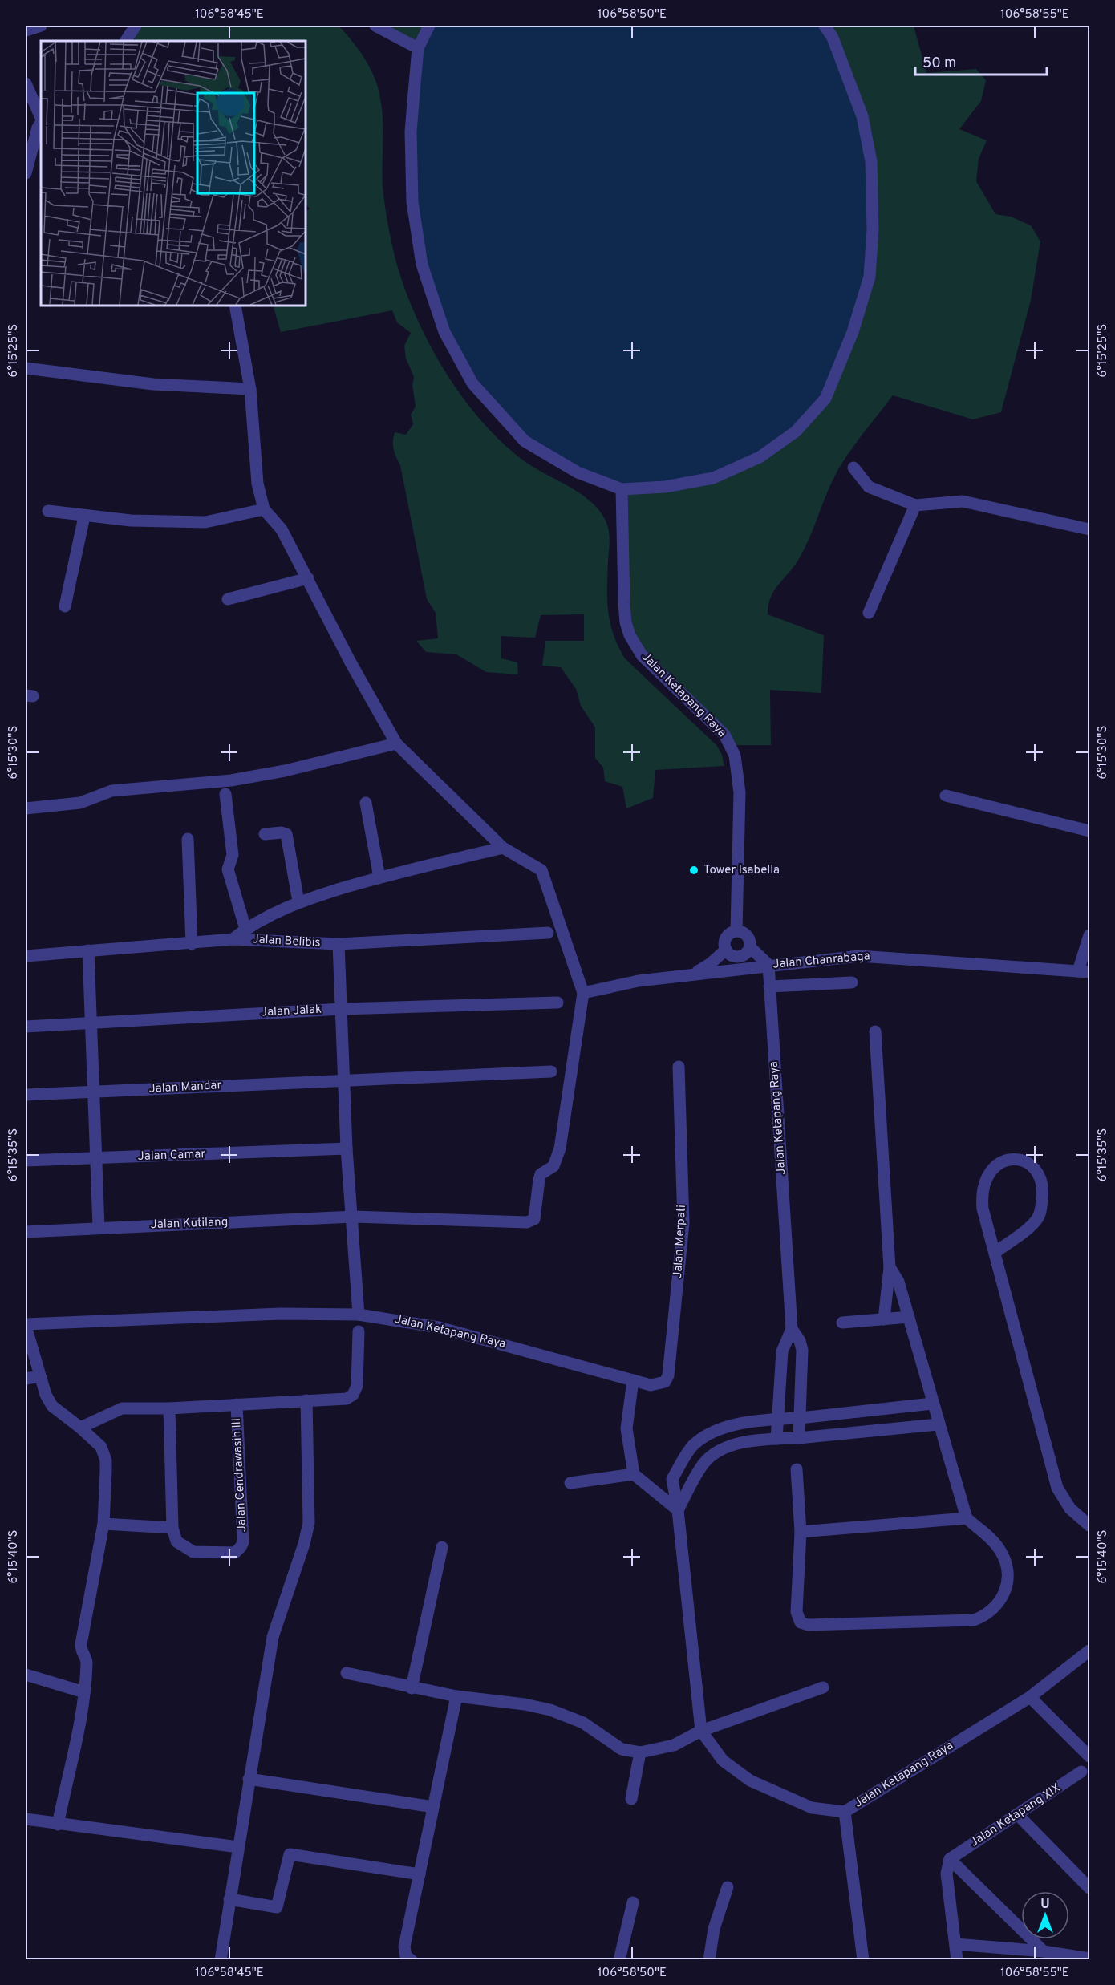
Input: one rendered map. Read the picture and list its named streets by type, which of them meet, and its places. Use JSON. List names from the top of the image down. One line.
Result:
{"streets":{"street":["Jalan Ketapang Raya","Jalan Belibis","Jalan Chanrabaga","Jalan Jalak","Jalan Mandar","Jalan Camar","Jalan Kutilang","Jalan Merpati","Jalan Cendrawasih III","Jalan Ketapang XIX"]},"crossings":[["Jalan Ketapang Raya","Jalan Chanrabaga"],["Jalan Ketapang Raya","Jalan Merpati"],["Jalan Chanrabaga","Jalan Kutilang"]],"places":["Tower Isabella"],"scale_bar":"50 m","north":"top","coordinates":["106°58'45\"E","106°58'50\"E","106°58'55\"E","6°15'25\"S","6°15'30\"S","6°15'35\"S","6°15'40\"S"]}
